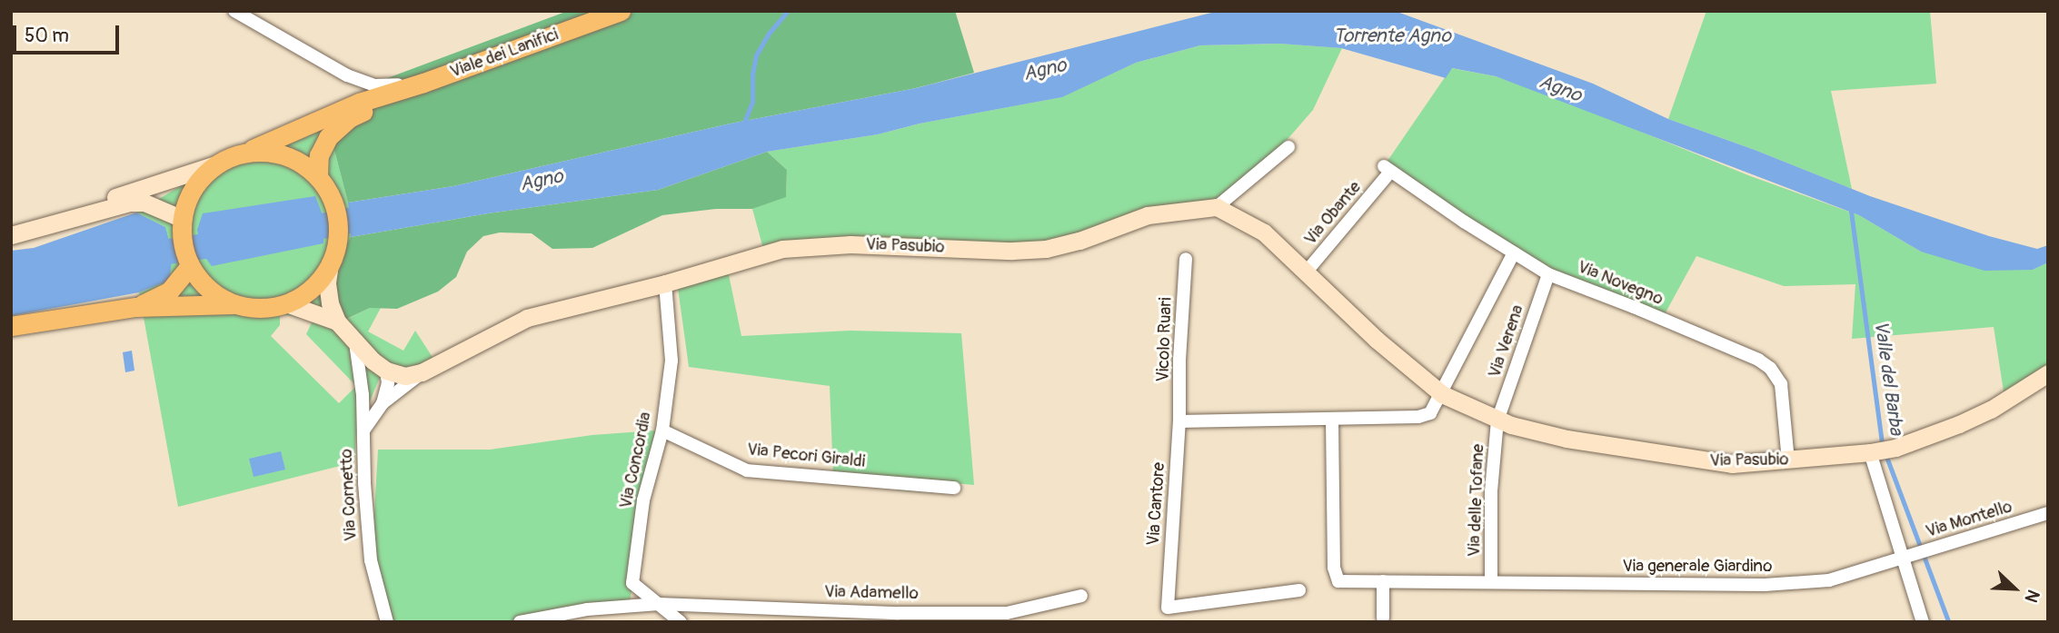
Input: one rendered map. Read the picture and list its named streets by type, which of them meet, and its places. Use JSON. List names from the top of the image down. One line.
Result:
{"streets":{"main road":["Viale dei Lanifici","Via Pasubio"],"street":["Via Obante","Via Novegno","Vicolo Ruari","Via Verena","Via Pecori Giraldi","Via Concordia","Via Cornetto","Via delle Tofane","Via Cantore","Via Montello","Via generale Giardino","Via Adamello"]},"crossings":[["Via Obante","Via Pasubio"],["Via Obante","Via Novegno"],["Via Pasubio","Via Novegno"],["Via Pasubio","Via Verena"],["Via Pasubio","Via Concordia"],["Via Pasubio","Via Cornetto"],["Via Pasubio","Via delle Tofane"],["Via Novegno","Via Verena"],["Vicolo Ruari","Via Cantore"],["Via Verena","Via delle Tofane"],["Via Pecori Giraldi","Via Concordia"],["Via Concordia","Via Adamello"],["Via delle Tofane","Via generale Giardino"],["Via Montello","Via generale Giardino"]],"water":["Torrente Agno","Agno","Valle del Barba"],"scale_bar":"50 m","north":"bottom right"}
